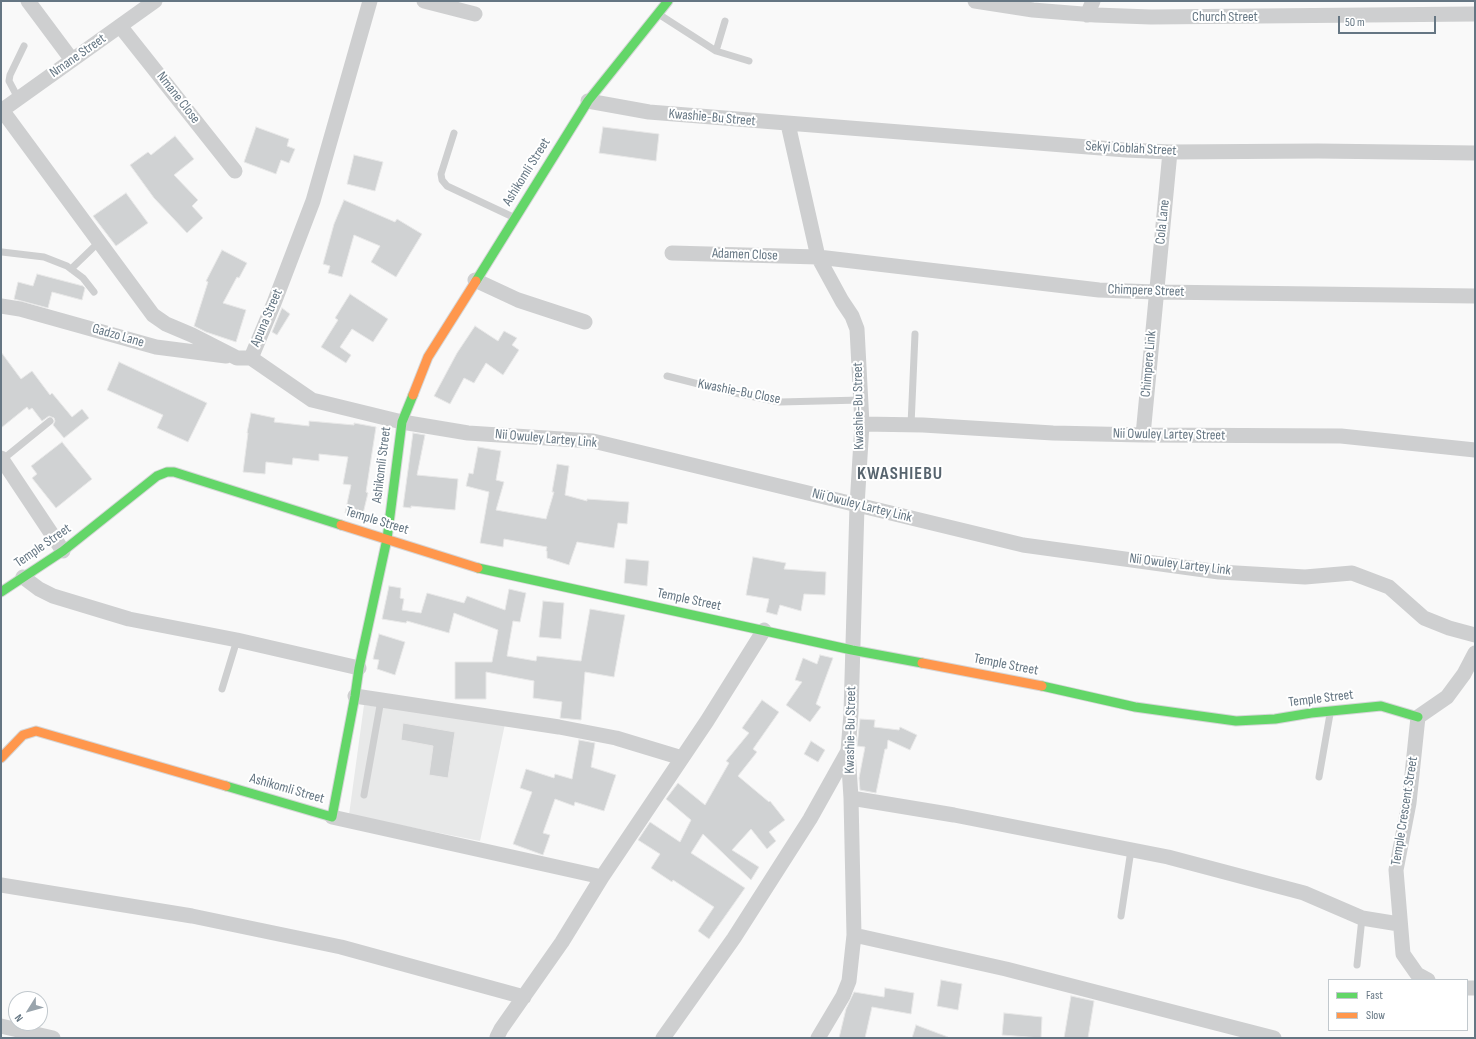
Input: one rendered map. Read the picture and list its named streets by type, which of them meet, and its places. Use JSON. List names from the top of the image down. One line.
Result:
{"streets":{"street":["Church Street","Nmane Street","Nmane Close","Kwashie-Bu Street","Sekyi Coblah Street","Ashikomli Street","Cola Lane","Adamen Close","Chimpere Street","Apuna Street","Gadzo Lane","Chimpere Link","Nii Owuley Lartey Street","Nii Owuley Lartey Link","Temple Street","Temple Crescent Street"],"lane":["Kwashie-Bu Close"]},"crossings":[["Nmane Street","Nmane Close"],["Nmane Street","Apuna Street"],["Kwashie-Bu Street","Sekyi Coblah Street"],["Kwashie-Bu Street","Ashikomli Street"],["Kwashie-Bu Street","Adamen Close"],["Kwashie-Bu Street","Chimpere Street"],["Kwashie-Bu Street","Kwashie-Bu Close"],["Kwashie-Bu Street","Nii Owuley Lartey Street"],["Kwashie-Bu Street","Nii Owuley Lartey Link"],["Kwashie-Bu Street","Temple Street"],["Sekyi Coblah Street","Cola Lane"],["Ashikomli Street","Nii Owuley Lartey Link"],["Ashikomli Street","Temple Street"],["Cola Lane","Chimpere Street"],["Cola Lane","Chimpere Link"],["Adamen Close","Chimpere Street"],["Chimpere Street","Chimpere Link"],["Apuna Street","Gadzo Lane"],["Apuna Street","Nii Owuley Lartey Link"],["Gadzo Lane","Nii Owuley Lartey Link"],["Chimpere Link","Nii Owuley Lartey Street"],["Temple Street","Temple Crescent Street"]],"districts":["KWASHIEBU"],"legend":["Fast","Slow"],"scale_bar":"50 m","north":"bottom left"}
